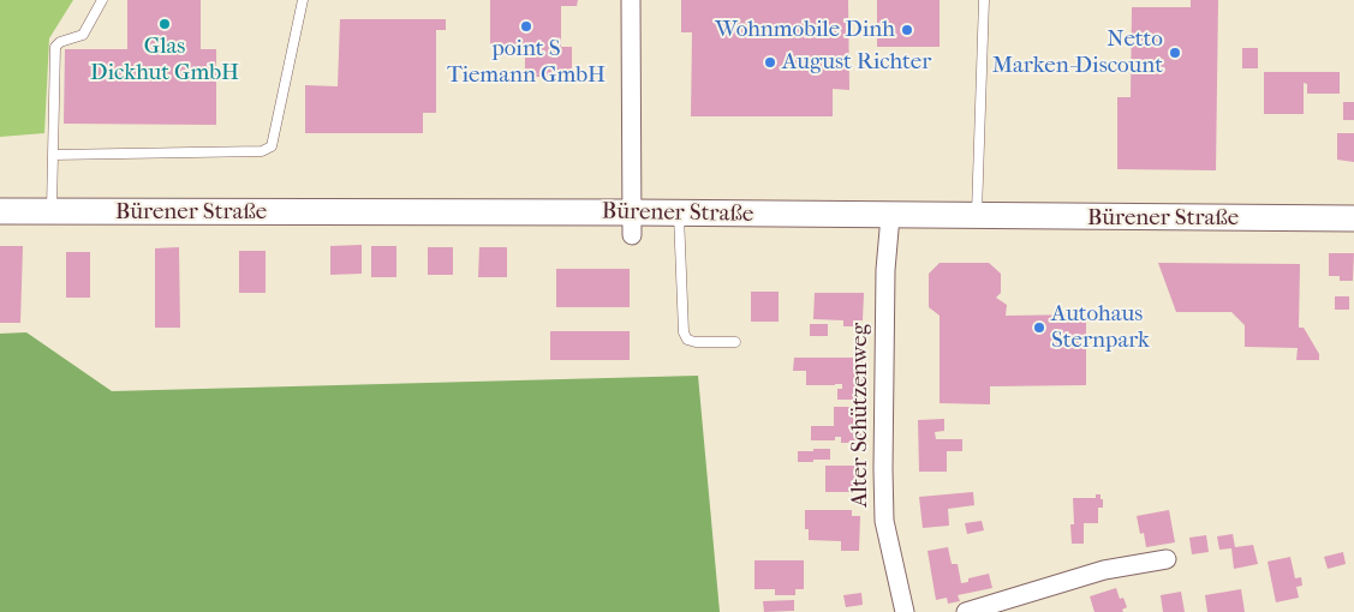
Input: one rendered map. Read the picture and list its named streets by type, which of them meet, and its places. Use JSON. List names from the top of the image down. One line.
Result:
{"streets":{"main road":["Bürener Straße"],"street":["Alter Schützenweg"]},"crossings":[["Bürener Straße","Alter Schützenweg"]],"places":["Glas Dickhut GmbH","point S Tiemann GmbH","Wohnmobile Dinh","Netto Marken-Discount","August Richter","Autohaus Sternpark"]}
